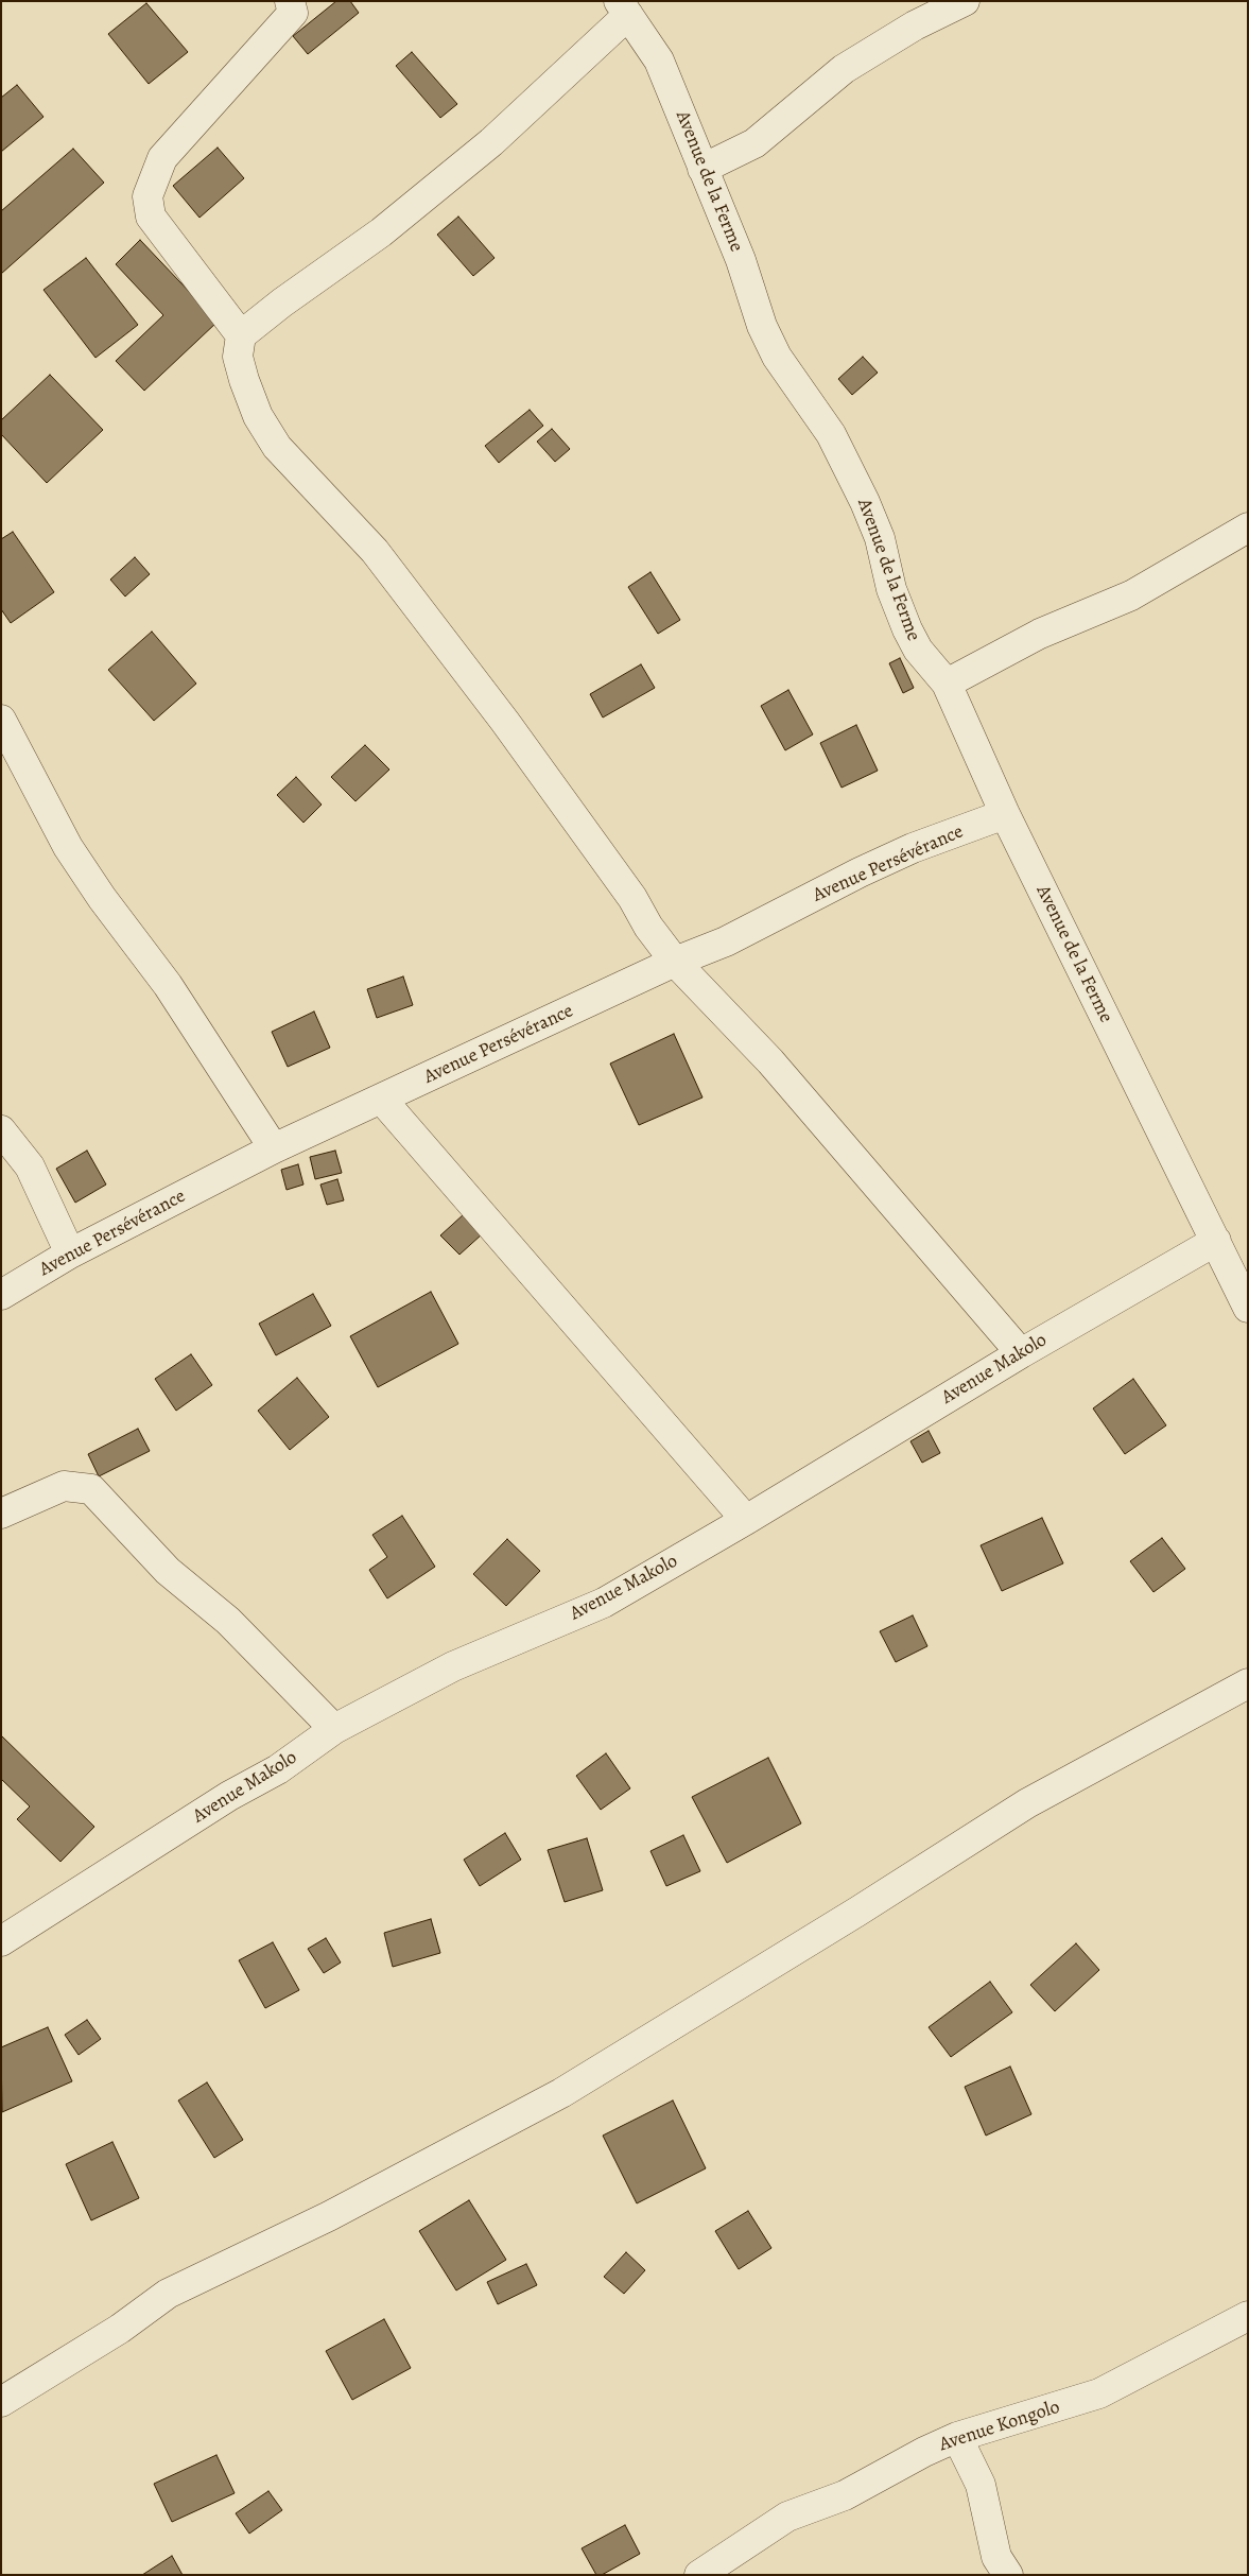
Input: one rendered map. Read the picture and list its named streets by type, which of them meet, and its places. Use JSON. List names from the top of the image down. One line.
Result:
{"streets":{"street":["Avenue de la Ferme","Avenue Persévérance","Avenue Makolo","Avenue Kongolo"]},"crossings":[["Avenue de la Ferme","Avenue Persévérance"],["Avenue de la Ferme","Avenue Makolo"]]}
